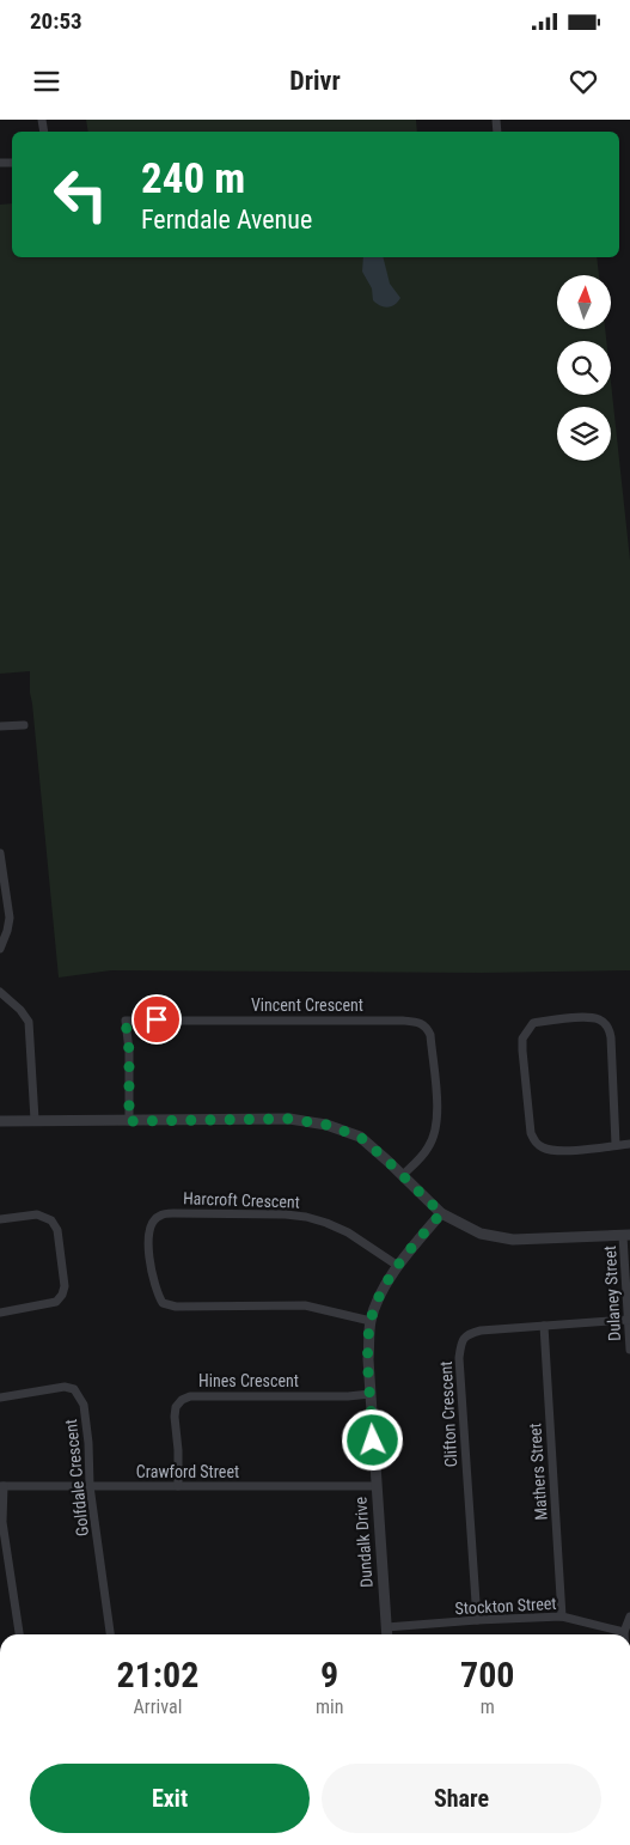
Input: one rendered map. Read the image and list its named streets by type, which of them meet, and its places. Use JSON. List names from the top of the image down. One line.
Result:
{"streets":{"street":["Vincent Crescent","Harcroft Crescent","Dulaney Street","Hines Crescent","Clifton Crescent","Crawford Street","Mathers Street","Golfdale Crescent","Dundalk Drive","Stockton Street"]},"crossings":[["Harcroft Crescent","Dundalk Drive"],["Dulaney Street","Clifton Crescent"],["Hines Crescent","Crawford Street"],["Hines Crescent","Dundalk Drive"],["Clifton Crescent","Mathers Street"],["Clifton Crescent","Stockton Street"],["Crawford Street","Golfdale Crescent"],["Crawford Street","Dundalk Drive"],["Mathers Street","Stockton Street"],["Dundalk Drive","Stockton Street"]],"north":"top","page":{"status":"20:53","header":"Drivr","turn":["240 m","Ferndale Avenue"],"eta":["21:02","Arrival","9","min","700","m"],"buttons":["Exit","Share"]}}
